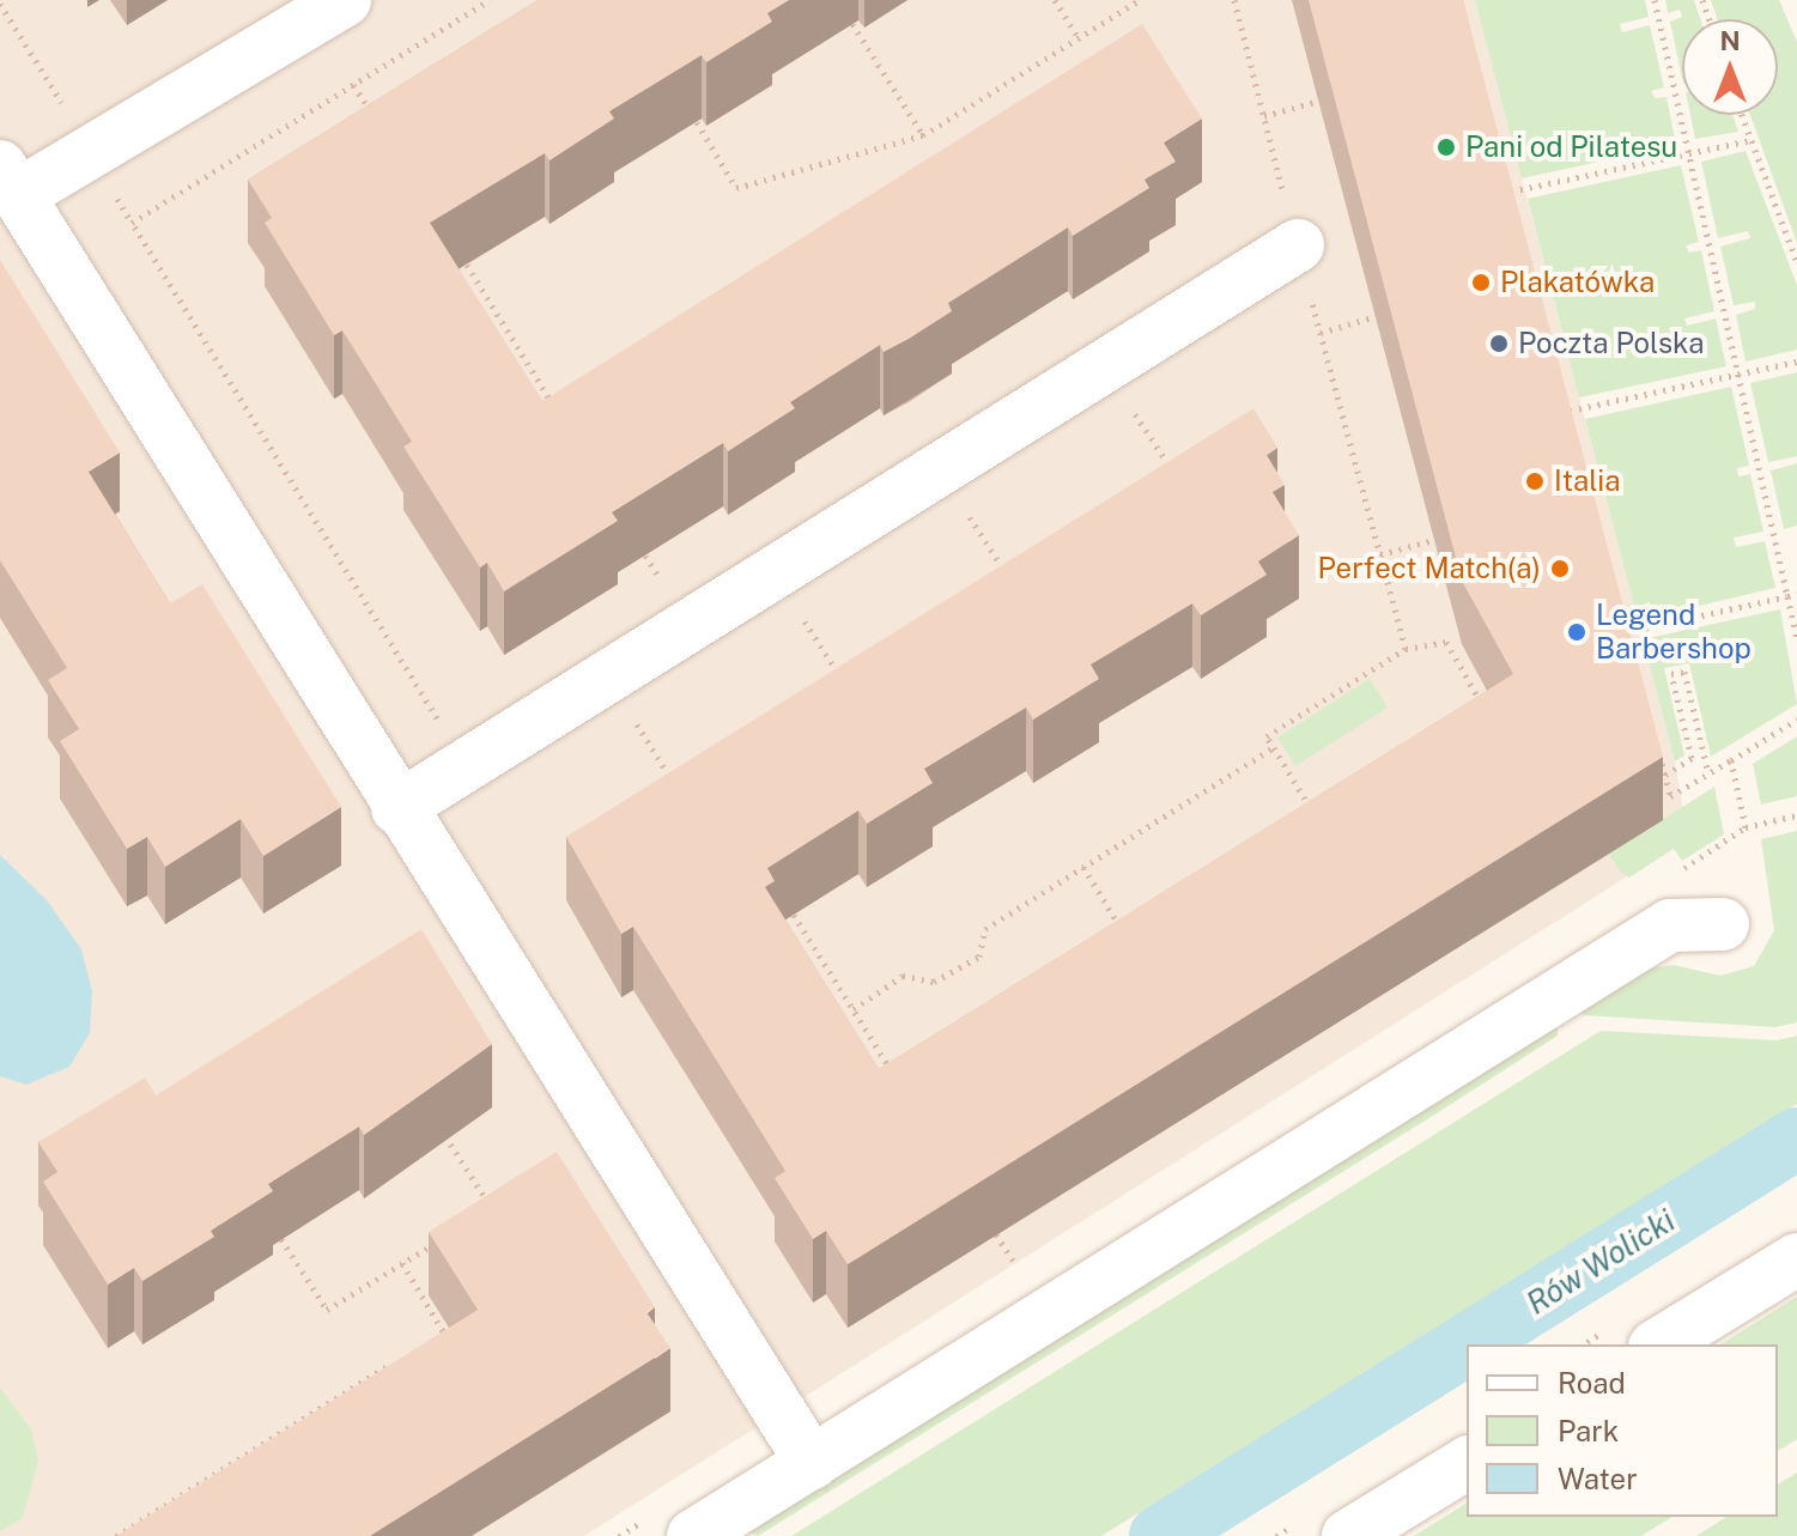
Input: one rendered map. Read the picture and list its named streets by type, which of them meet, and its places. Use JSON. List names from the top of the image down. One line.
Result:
{"water":["Rów Wolicki"],"places":["Pani od Pilatesu","Plakatówka","Poczta Polska","Italia","Perfect Match(a)","Legend Barbershop"],"legend":["Road","Park","Water"],"north":"top"}
